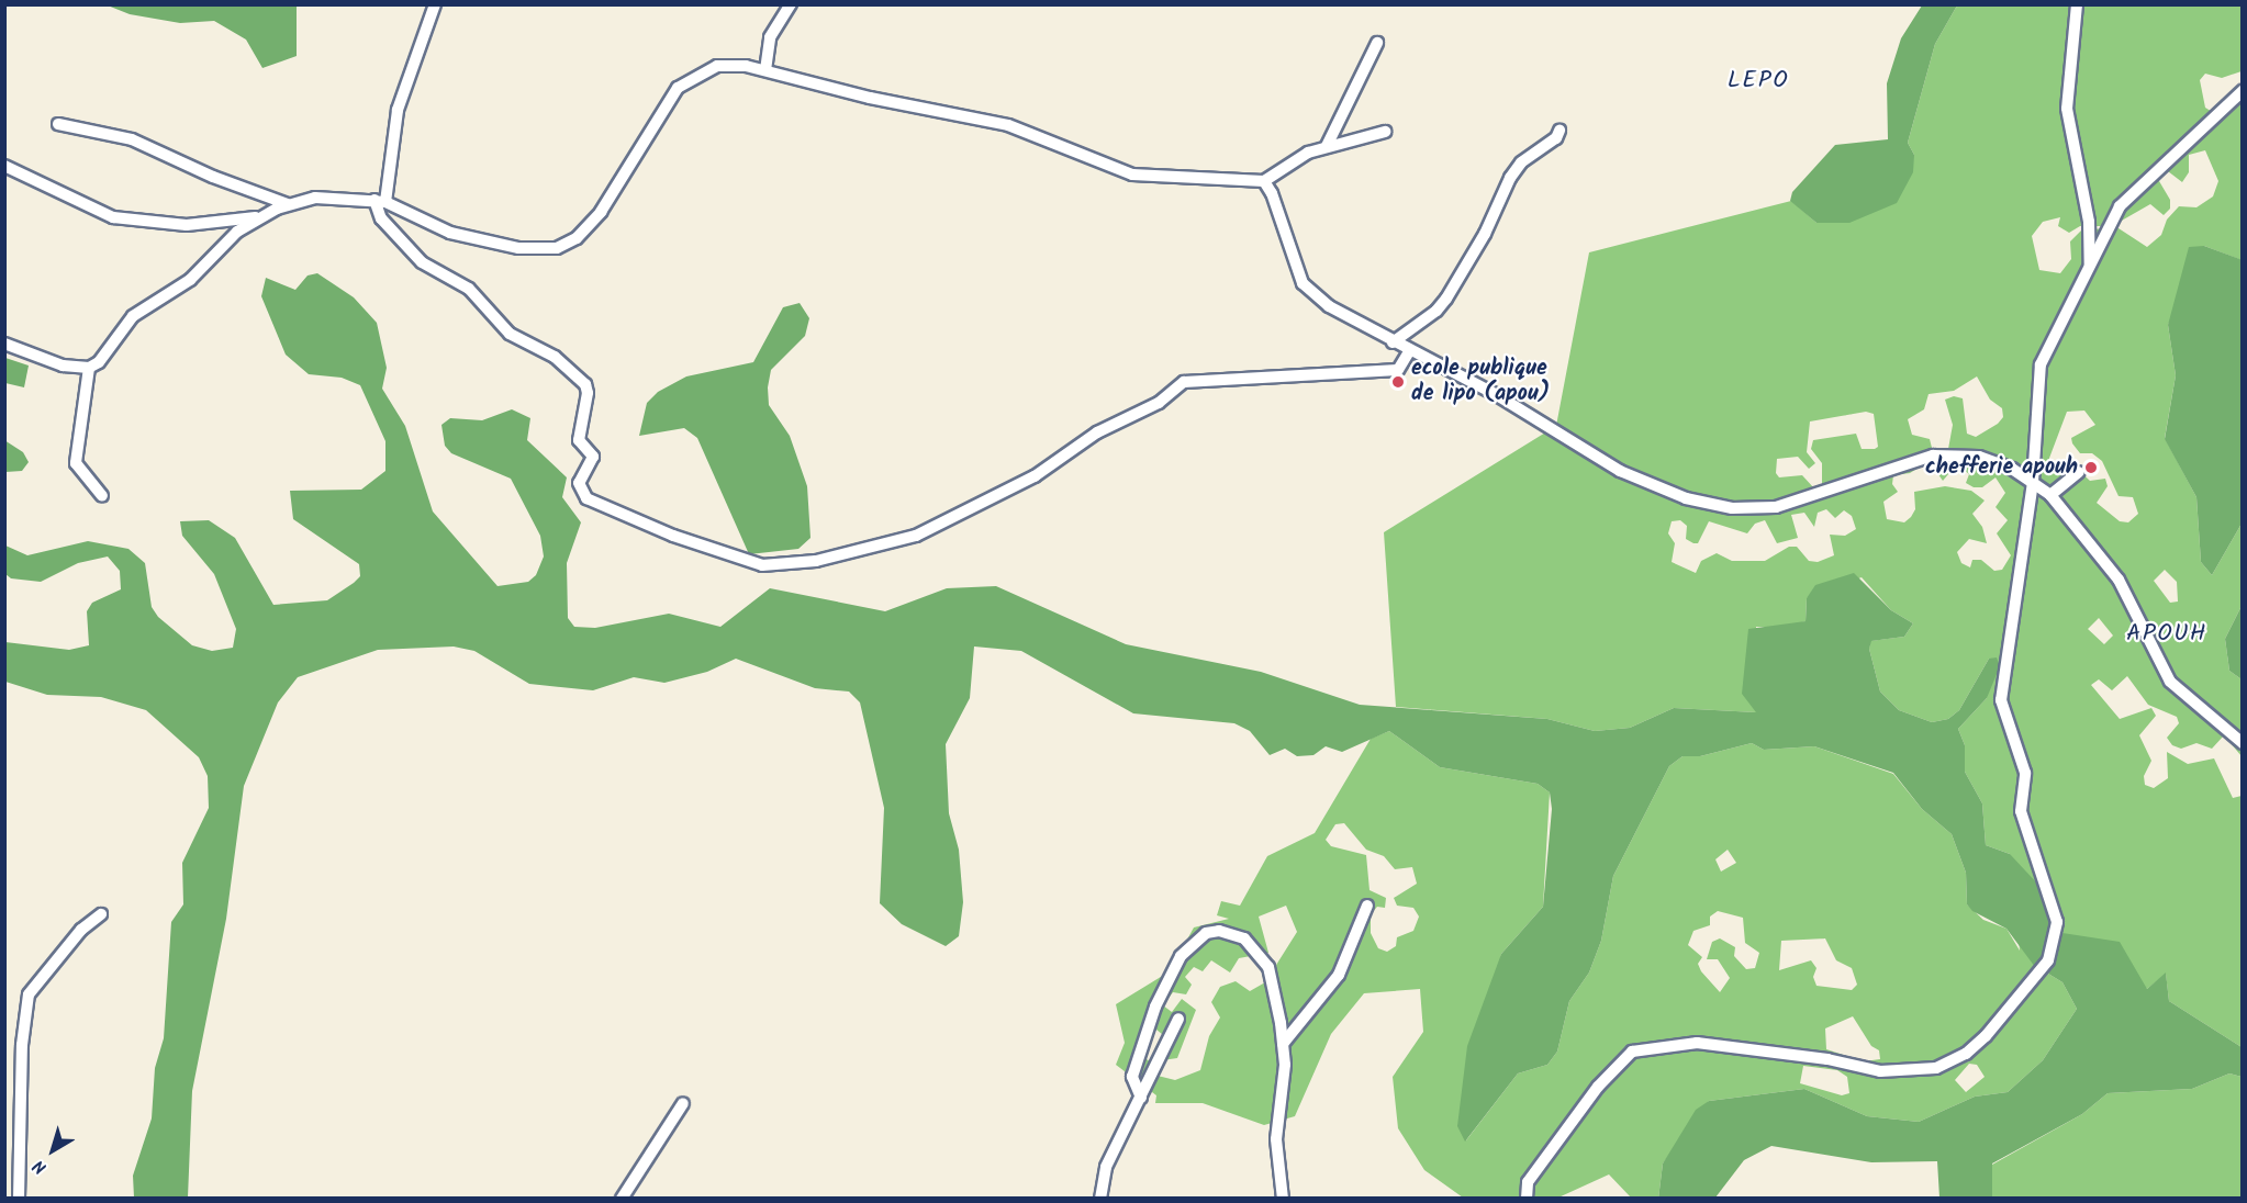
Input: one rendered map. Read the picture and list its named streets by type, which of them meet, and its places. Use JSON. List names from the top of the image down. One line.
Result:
{"districts":["LEPO","APOUH"],"places":["ecole publique de lipo (apou)","chefferie apouh"],"north":"bottom left"}
